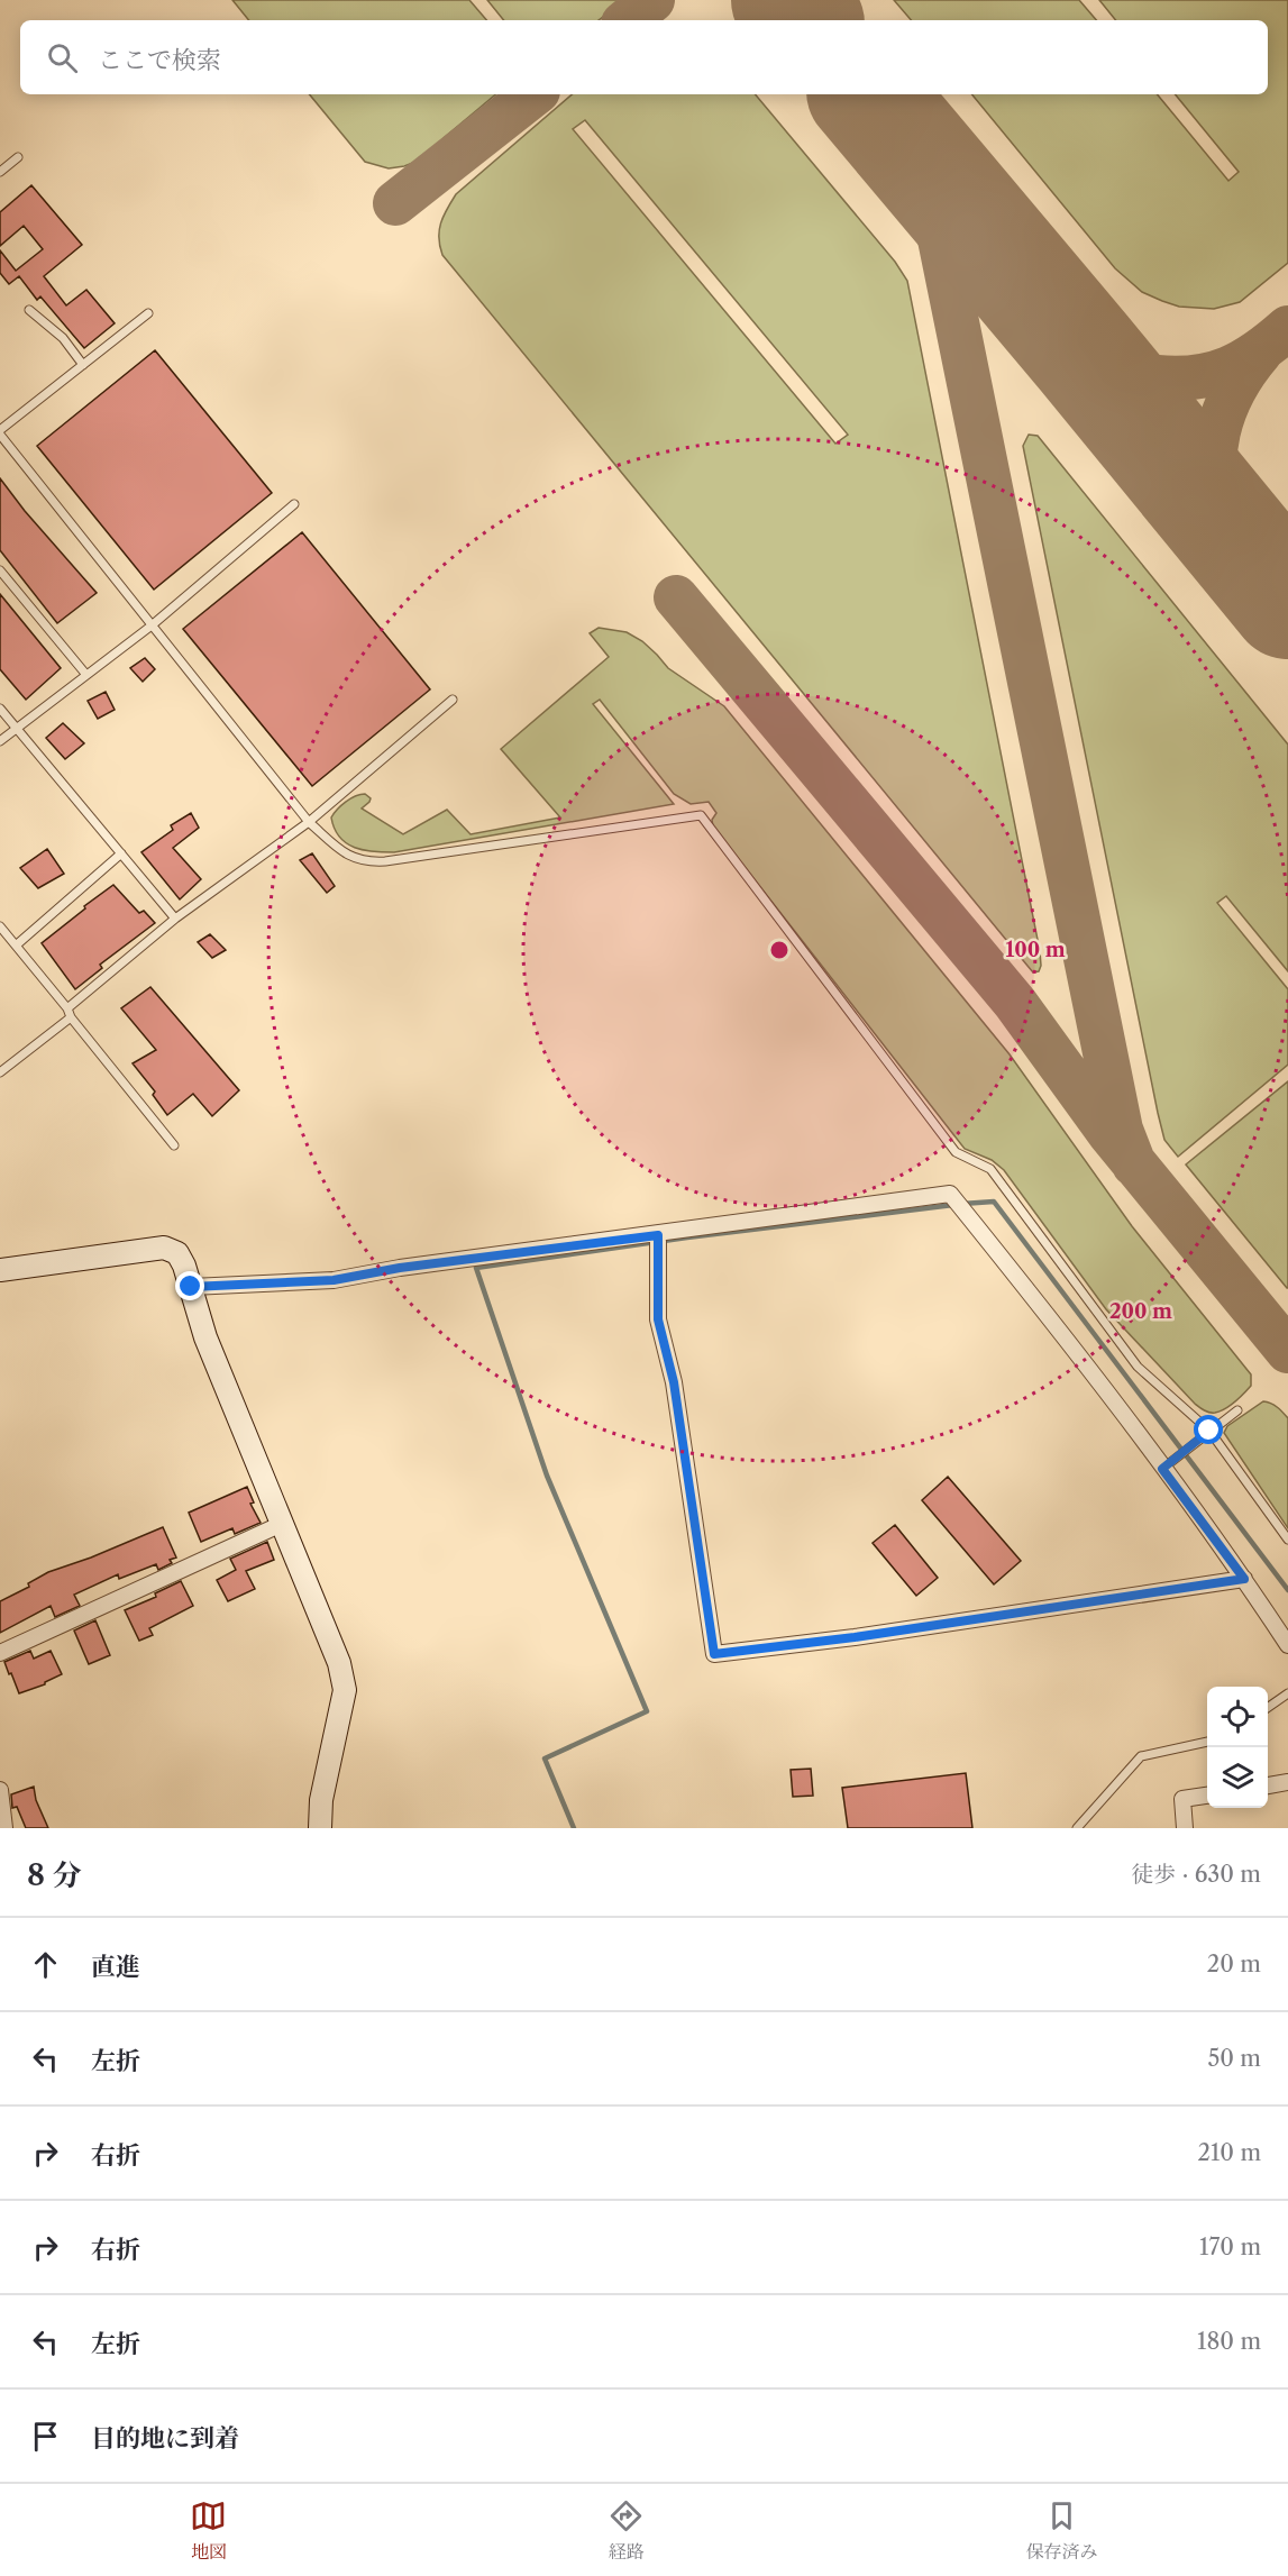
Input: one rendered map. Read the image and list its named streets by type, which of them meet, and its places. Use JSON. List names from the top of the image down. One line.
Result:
{"page":{"search":"ここで検索","heading":["8 分","徒歩 · 630 m"],"list":[["直進","20 m"],["左折","50 m"],["右折","210 m"],["右折","170 m"],["左折","180 m"],"目的地に到着"],"nav":["地図","経路","保存済み"]},"rings":["100 m","200 m"]}
